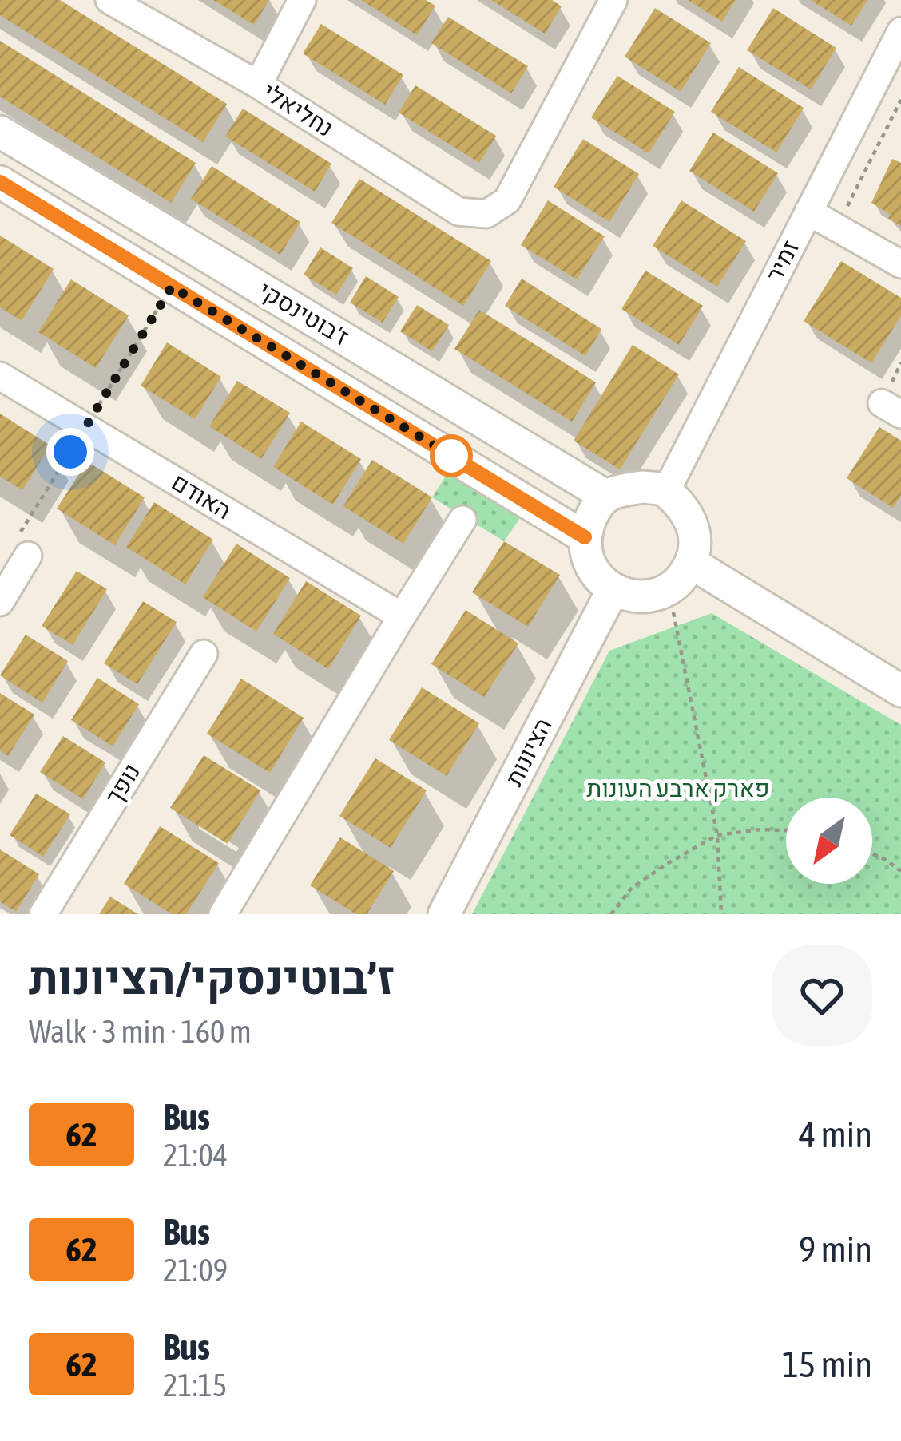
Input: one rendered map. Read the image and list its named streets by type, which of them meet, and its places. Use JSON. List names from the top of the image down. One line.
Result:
{"streets":{"street":["נחליאלי","זמיר","ז'בוטינסקי","האודם","הציונות","נופך"]},"crossings":[["זמיר","ז'בוטינסקי"],["זמיר","הציונות"],["ז'בוטינסקי","הציונות"]],"parks":["פארק ארבע העונות"],"lines":["bus line 62"],"north":"bottom left","page":{"heading":["ז׳בוטינסקי/הציונות","Walk · 3 min · 160 m"],"list":[{"mark":"62","name":"Bus","note":"21:04","value":"4 min"},{"mark":"62","name":"Bus","note":"21:09","value":"9 min"},{"mark":"62","name":"Bus","note":"21:15","value":"15 min"}]}}
